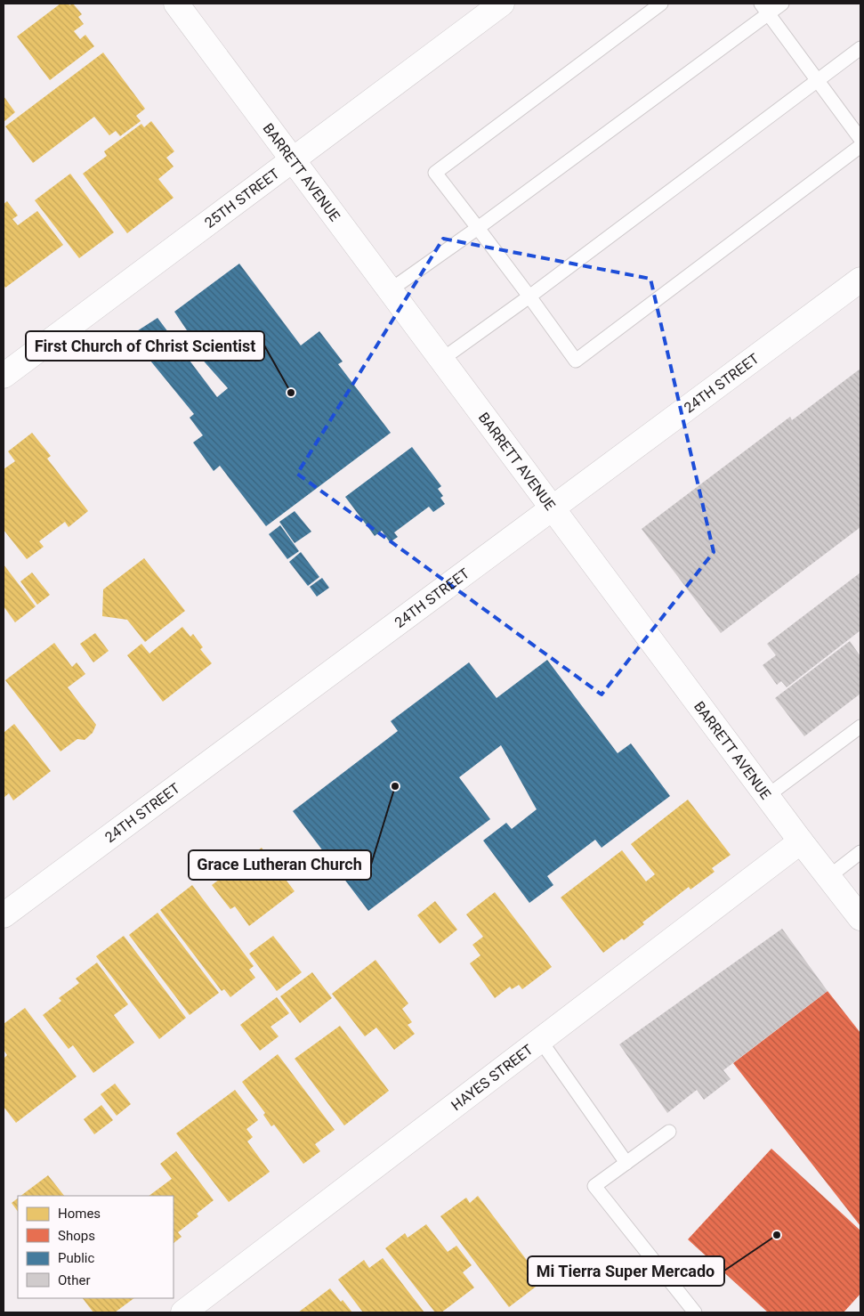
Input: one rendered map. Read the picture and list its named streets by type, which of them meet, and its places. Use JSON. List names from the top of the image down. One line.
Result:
{"streets":{"street":["BARRETT AVENUE","25TH STREET","24TH STREET","HAYES STREET"]},"crossings":[["BARRETT AVENUE","25TH STREET"],["BARRETT AVENUE","24TH STREET"],["BARRETT AVENUE","HAYES STREET"]],"places":["First Church of Christ Scientist","Grace Lutheran Church","Mi Tierra Super Mercado"],"legend":["Homes","Shops","Public","Other"]}
